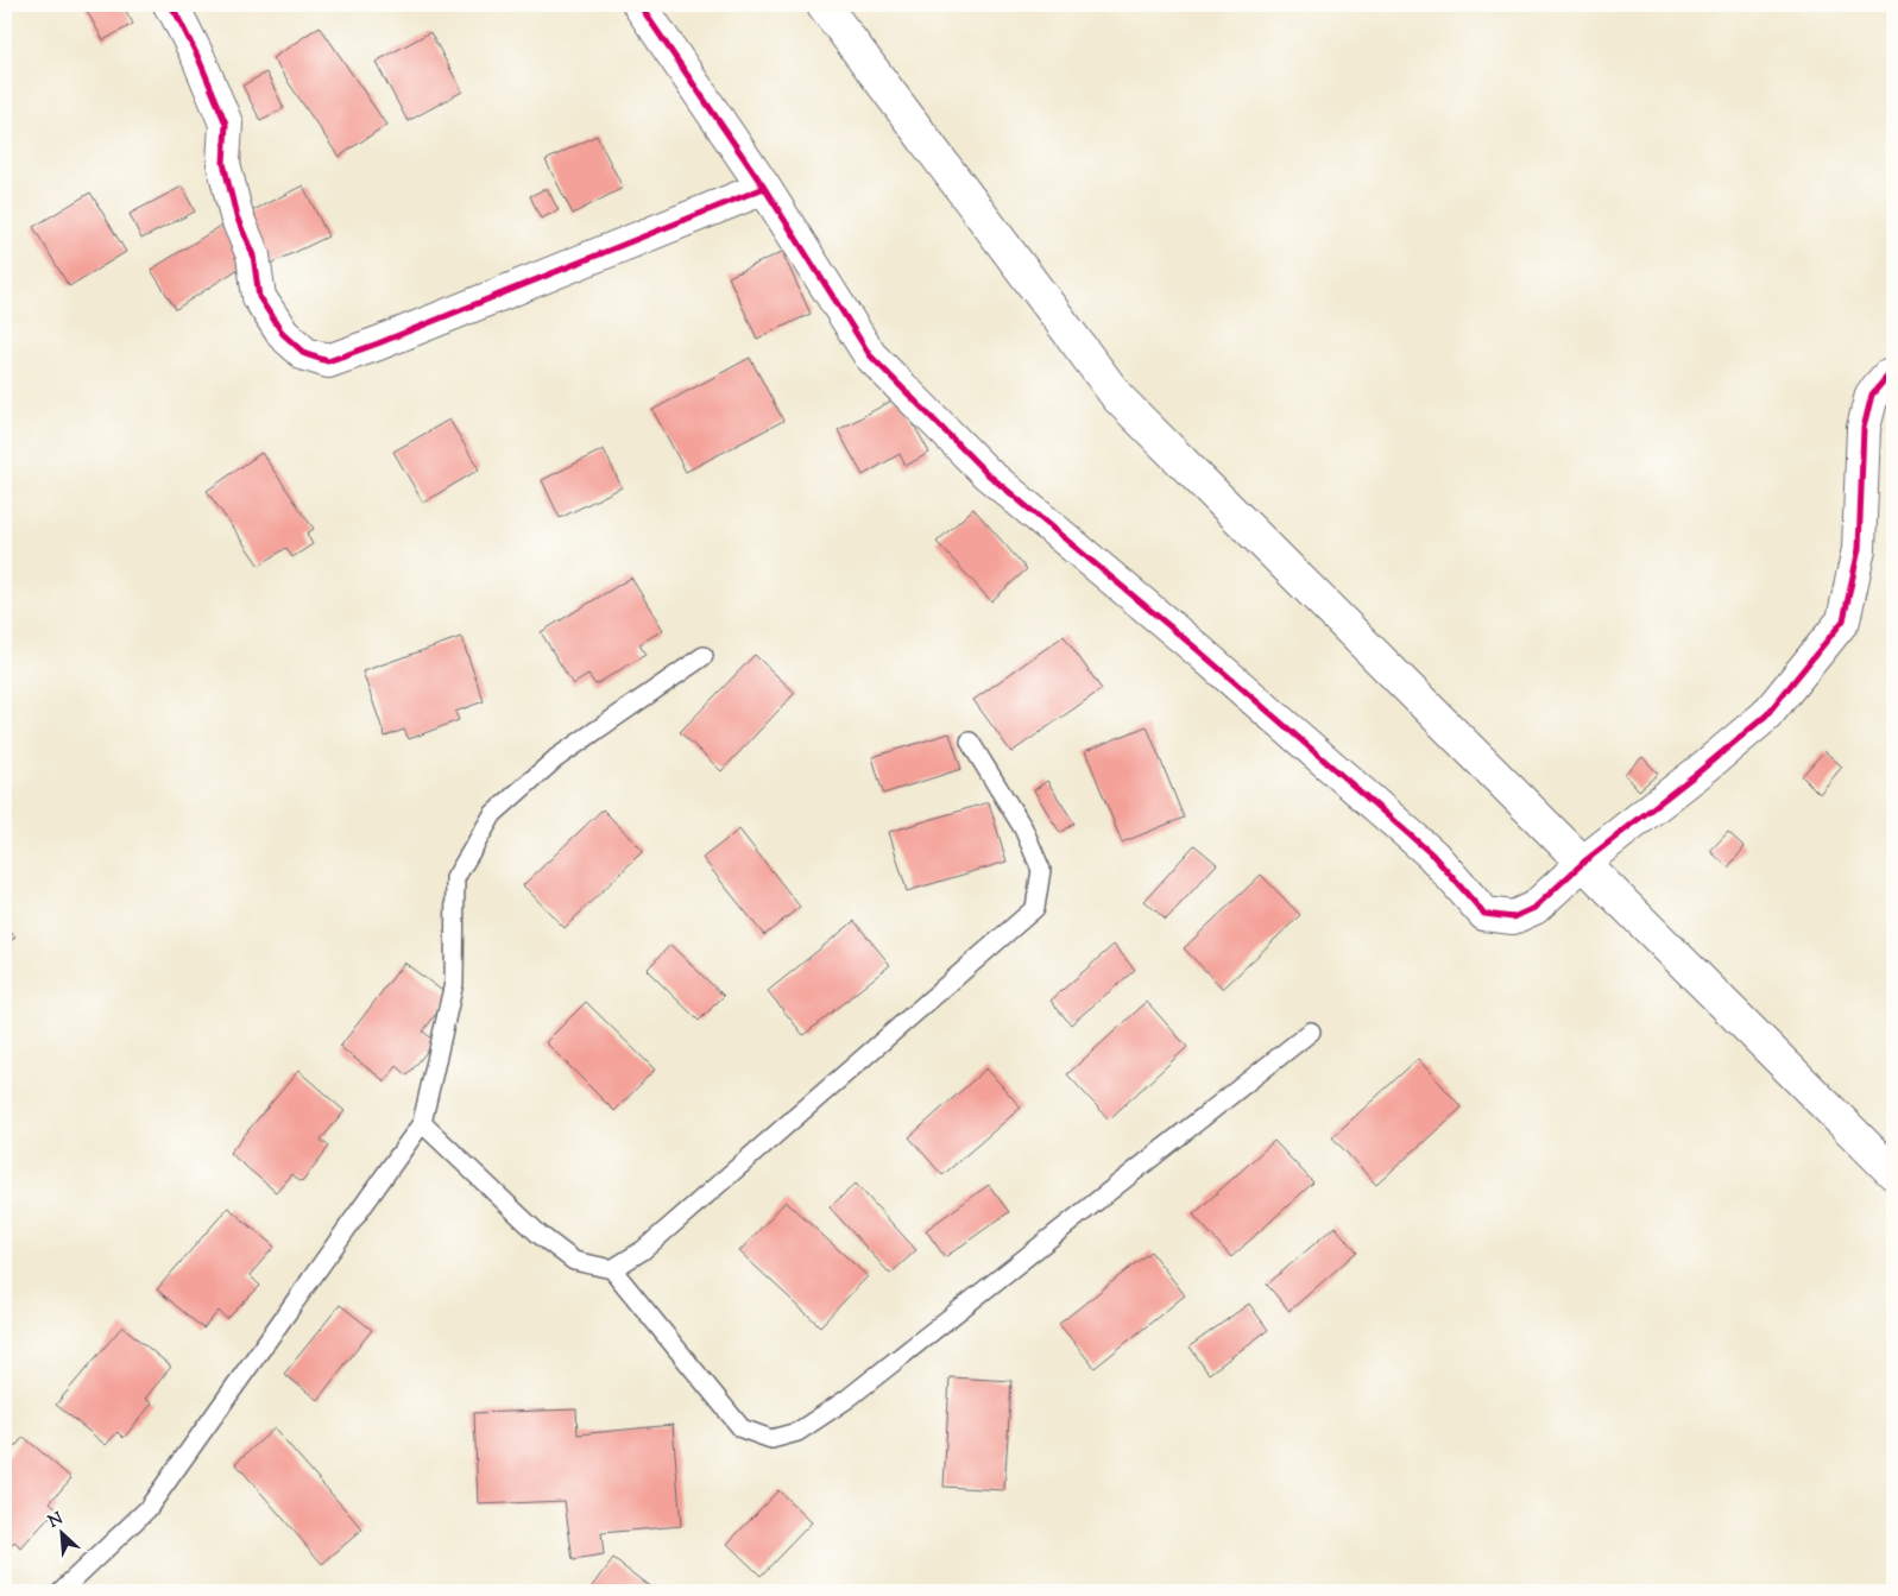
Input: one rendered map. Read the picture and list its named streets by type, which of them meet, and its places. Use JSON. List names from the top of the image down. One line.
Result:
{"north":"top left"}
